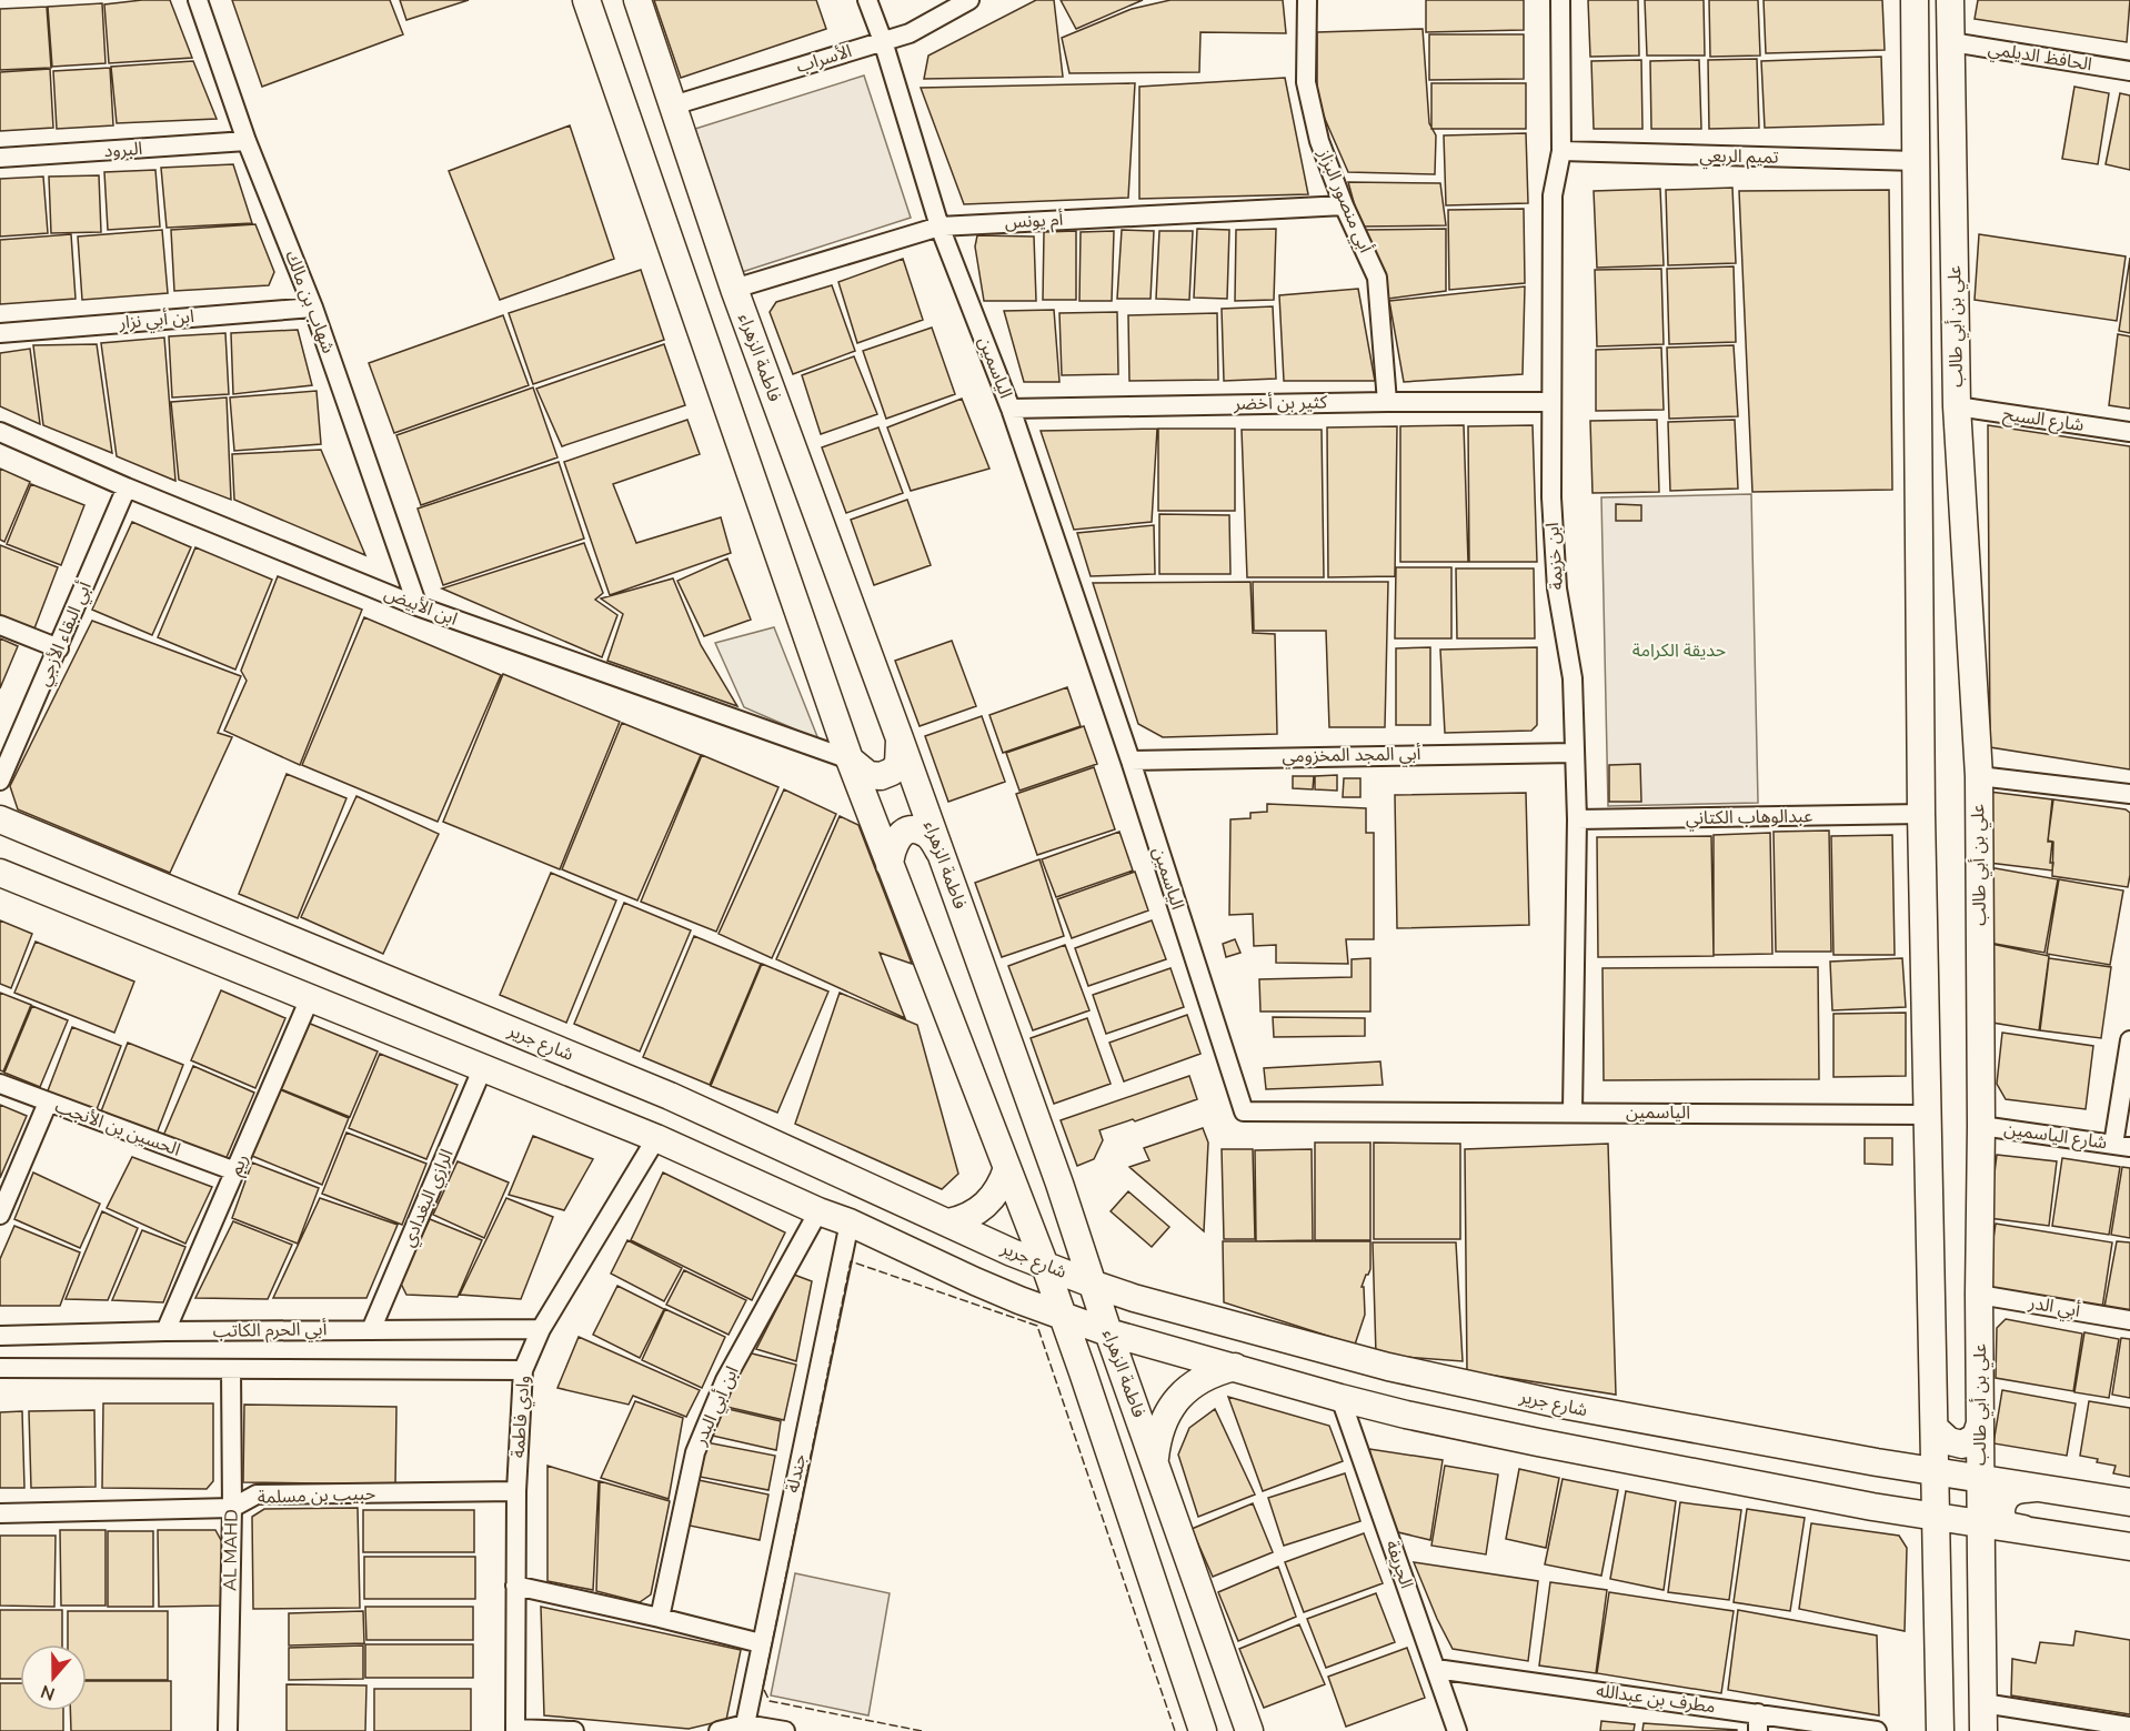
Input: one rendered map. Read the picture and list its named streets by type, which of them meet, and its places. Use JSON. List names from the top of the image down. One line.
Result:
{"streets":{"main road":["علي بن أبي طالب","فاطمة الزهراء","شارع جرير"],"street":["الحافظ الديلمي","الأسراب","البرود","تميم الربعي","أبي منصور البزاز","أم يونس","شهاب بن مالك","ابن أبي نزار","الياسمين","كثير بن أخضر","شارع السيح","ابن خزيمة","ابن الأبيض","أبي البقاء الأزجي","أبي المجد المخزومي","عبدالوهاب الكتاني","الحسين بن الأنجب","شارع الياسمين","ريم","الرازي البغدادي","أبي الدر","أبي الحرم الكاتب","ابن أبي البدر","وادي فاطمة","جندلة","حبيب بن مسلمة","AL MAHD","الجريفة","مطرف بن عبدالله"]},"crossings":[["الحافظ الديلمي","علي بن أبي طالب"],["الأسراب","فاطمة الزهراء"],["الأسراب","الياسمين"],["البرود","شهاب بن مالك"],["تميم الربعي","علي بن أبي طالب"],["تميم الربعي","ابن خزيمة"],["أبي منصور البزاز","أم يونس"],["أبي منصور البزاز","كثير بن أخضر"],["أم يونس","فاطمة الزهراء"],["أم يونس","الياسمين"],["شهاب بن مالك","ابن أبي نزار"],["شهاب بن مالك","ابن الأبيض"],["علي بن أبي طالب","الياسمين"],["علي بن أبي طالب","شارع السيح"],["علي بن أبي طالب","عبدالوهاب الكتاني"],["علي بن أبي طالب","شارع جرير"],["علي بن أبي طالب","شارع الياسمين"],["علي بن أبي طالب","أبي الدر"],["فاطمة الزهراء","شارع جرير"],["الياسمين","كثير بن أخضر"],["الياسمين","ابن خزيمة"],["الياسمين","أبي المجد المخزومي"],["كثير بن أخضر","ابن خزيمة"],["ابن خزيمة","أبي المجد المخزومي"],["ابن خزيمة","عبدالوهاب الكتاني"],["ابن الأبيض","أبي البقاء الأزجي"],["الحسين بن الأنجب","ريم"],["ريم","أبي الحرم الكاتب"],["الرازي البغدادي","أبي الحرم الكاتب"],["أبي الحرم الكاتب","وادي فاطمة"],["أبي الحرم الكاتب","AL MAHD"],["وادي فاطمة","حبيب بن مسلمة"],["حبيب بن مسلمة","AL MAHD"],["الجريفة","مطرف بن عبدالله"]],"parks":["حديقة الكرامة"],"north":"bottom"}
